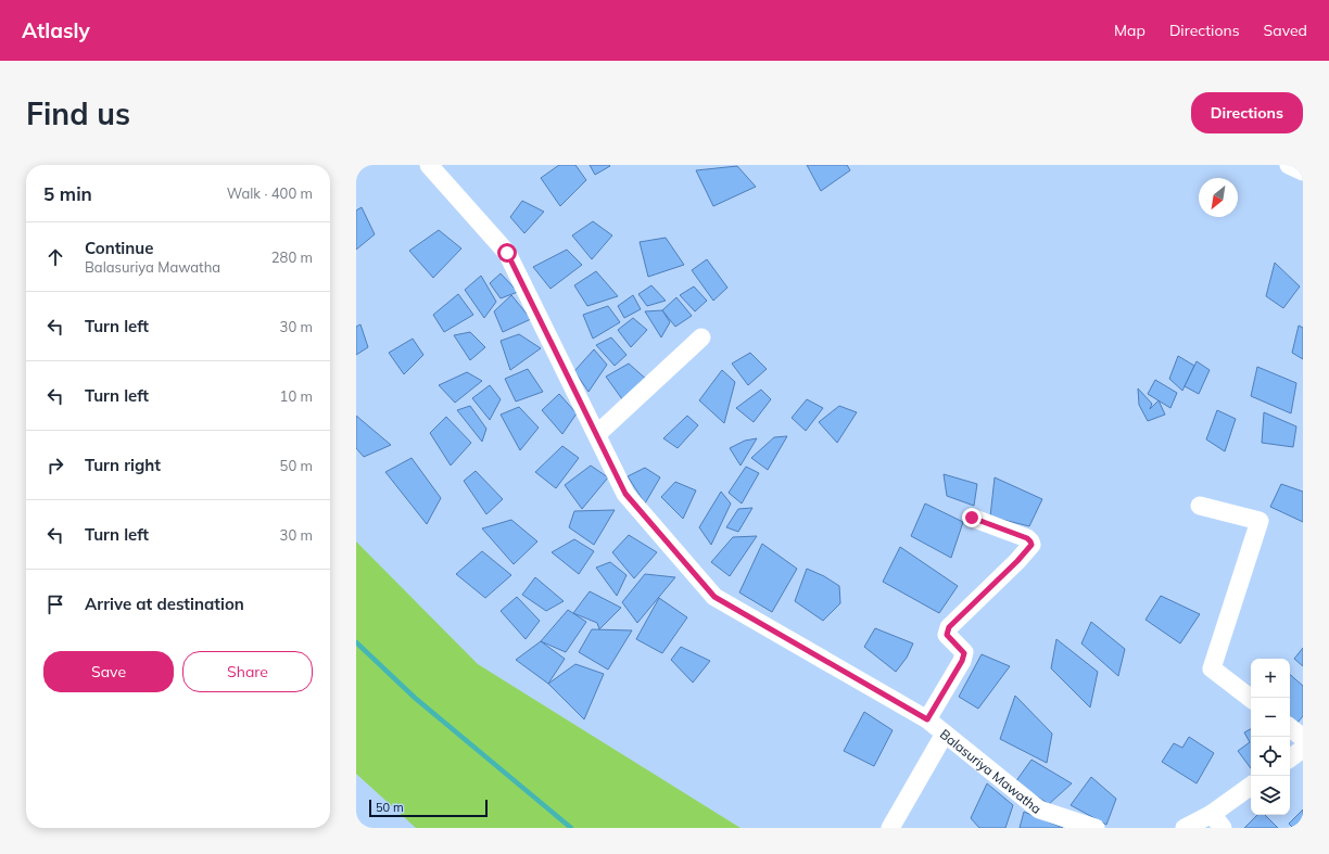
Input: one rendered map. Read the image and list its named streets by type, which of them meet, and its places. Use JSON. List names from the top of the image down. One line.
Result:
{"streets":{"street":["Balasuriya Mawatha"]},"scale_bar":"50 m","north":"bottom left","page":{"header":"Atlasly","nav":["Map","Directions","Saved"],"buttons":["Directions",["Save","Share"]],"title":"Find us","heading":["5 min","Walk · 400 m"],"list":[["Continue","Balasuriya Mawatha","280 m"],["Turn left","30 m"],["Turn left","10 m"],["Turn right","50 m"],["Turn left","30 m"],"Arrive at destination"],"map_buttons":["+","−"],"scale":"50 m"}}
